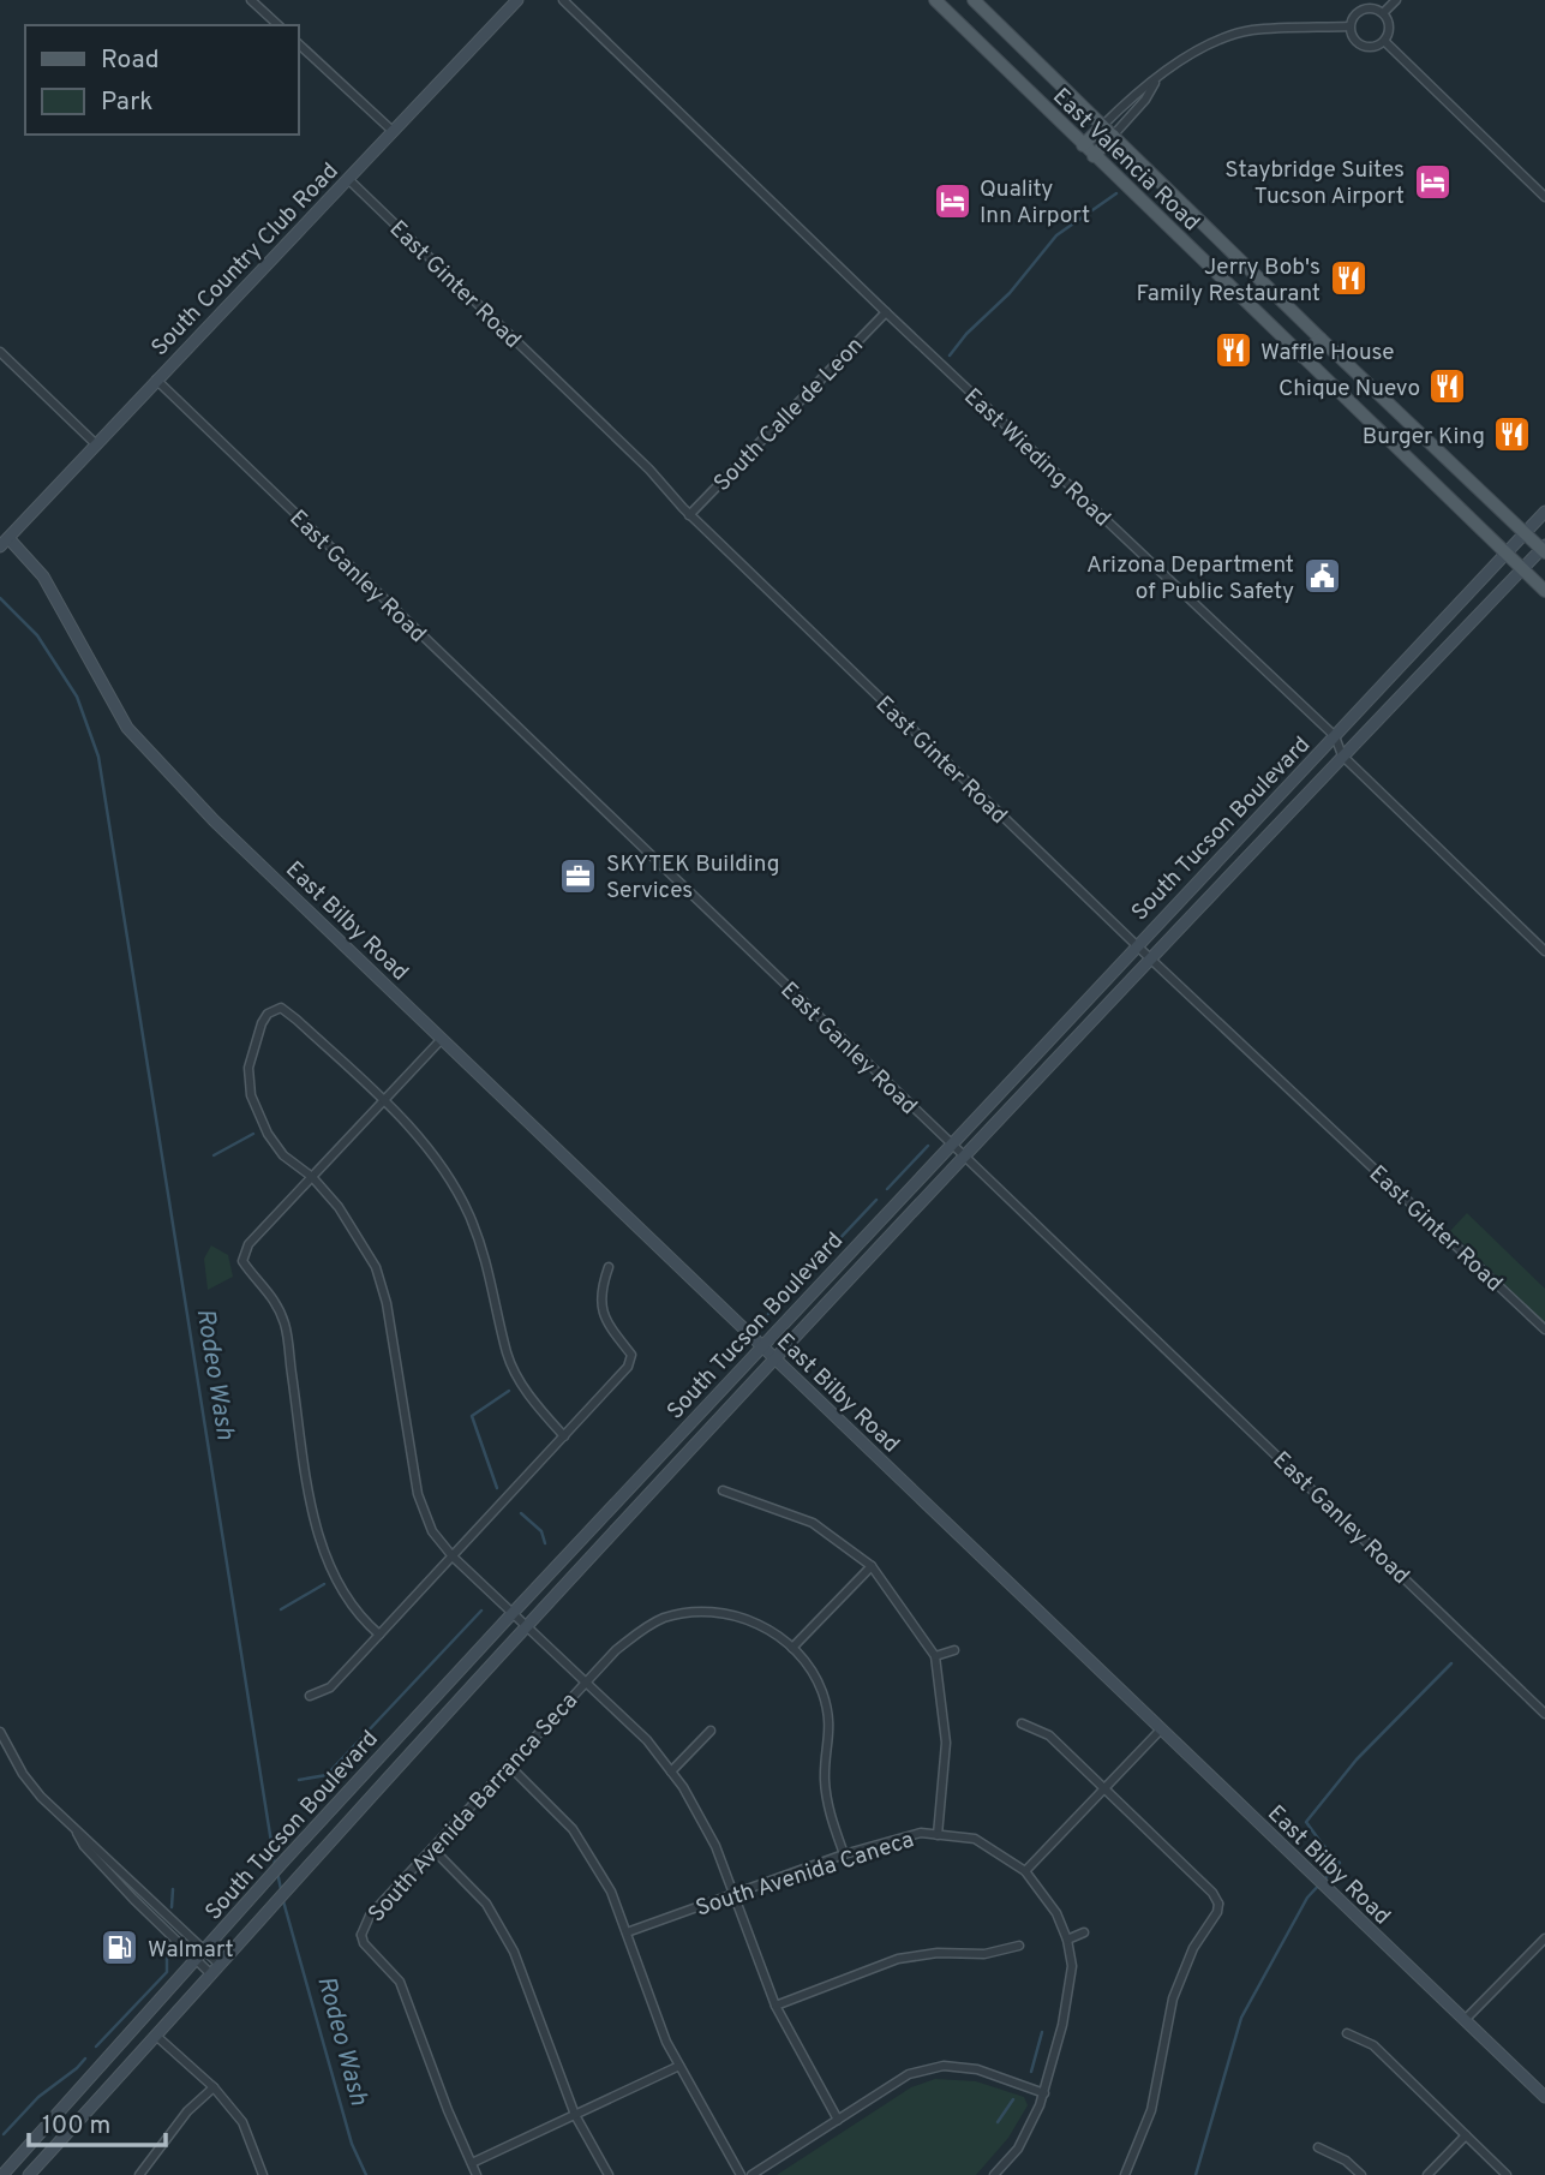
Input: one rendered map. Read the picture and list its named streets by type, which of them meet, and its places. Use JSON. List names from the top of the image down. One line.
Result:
{"streets":{"main road":["East Valencia Road","South Country Club Road","South Tucson Boulevard","East Bilby Road"],"street":["East Ginter Road","South Calle de Leon","East Wieding Road","East Ganley Road","South Avenida Barranca Seca","South Avenida Caneca"]},"crossings":[["East Valencia Road","South Tucson Boulevard"],["South Country Club Road","East Ginter Road"],["South Country Club Road","East Ganley Road"],["South Country Club Road","East Bilby Road"],["East Ginter Road","South Calle de Leon"],["East Ginter Road","South Tucson Boulevard"],["South Calle de Leon","East Wieding Road"],["East Wieding Road","South Tucson Boulevard"],["East Ganley Road","South Tucson Boulevard"],["South Tucson Boulevard","East Bilby Road"]],"water":["Rodeo Wash"],"places":{"hotel":["Staybridge Suites Tucson Airport","Quality Inn Airport"],"restaurant":["Jerry Bob's Family Restaurant","Waffle House","Chique Nuevo","Burger King"],"public building":["Arizona Department of Public Safety"],"office":["SKYTEK Building Services"],"fuel station":["Walmart"]},"legend":["Road","Park"],"scale_bar":"100 m"}
